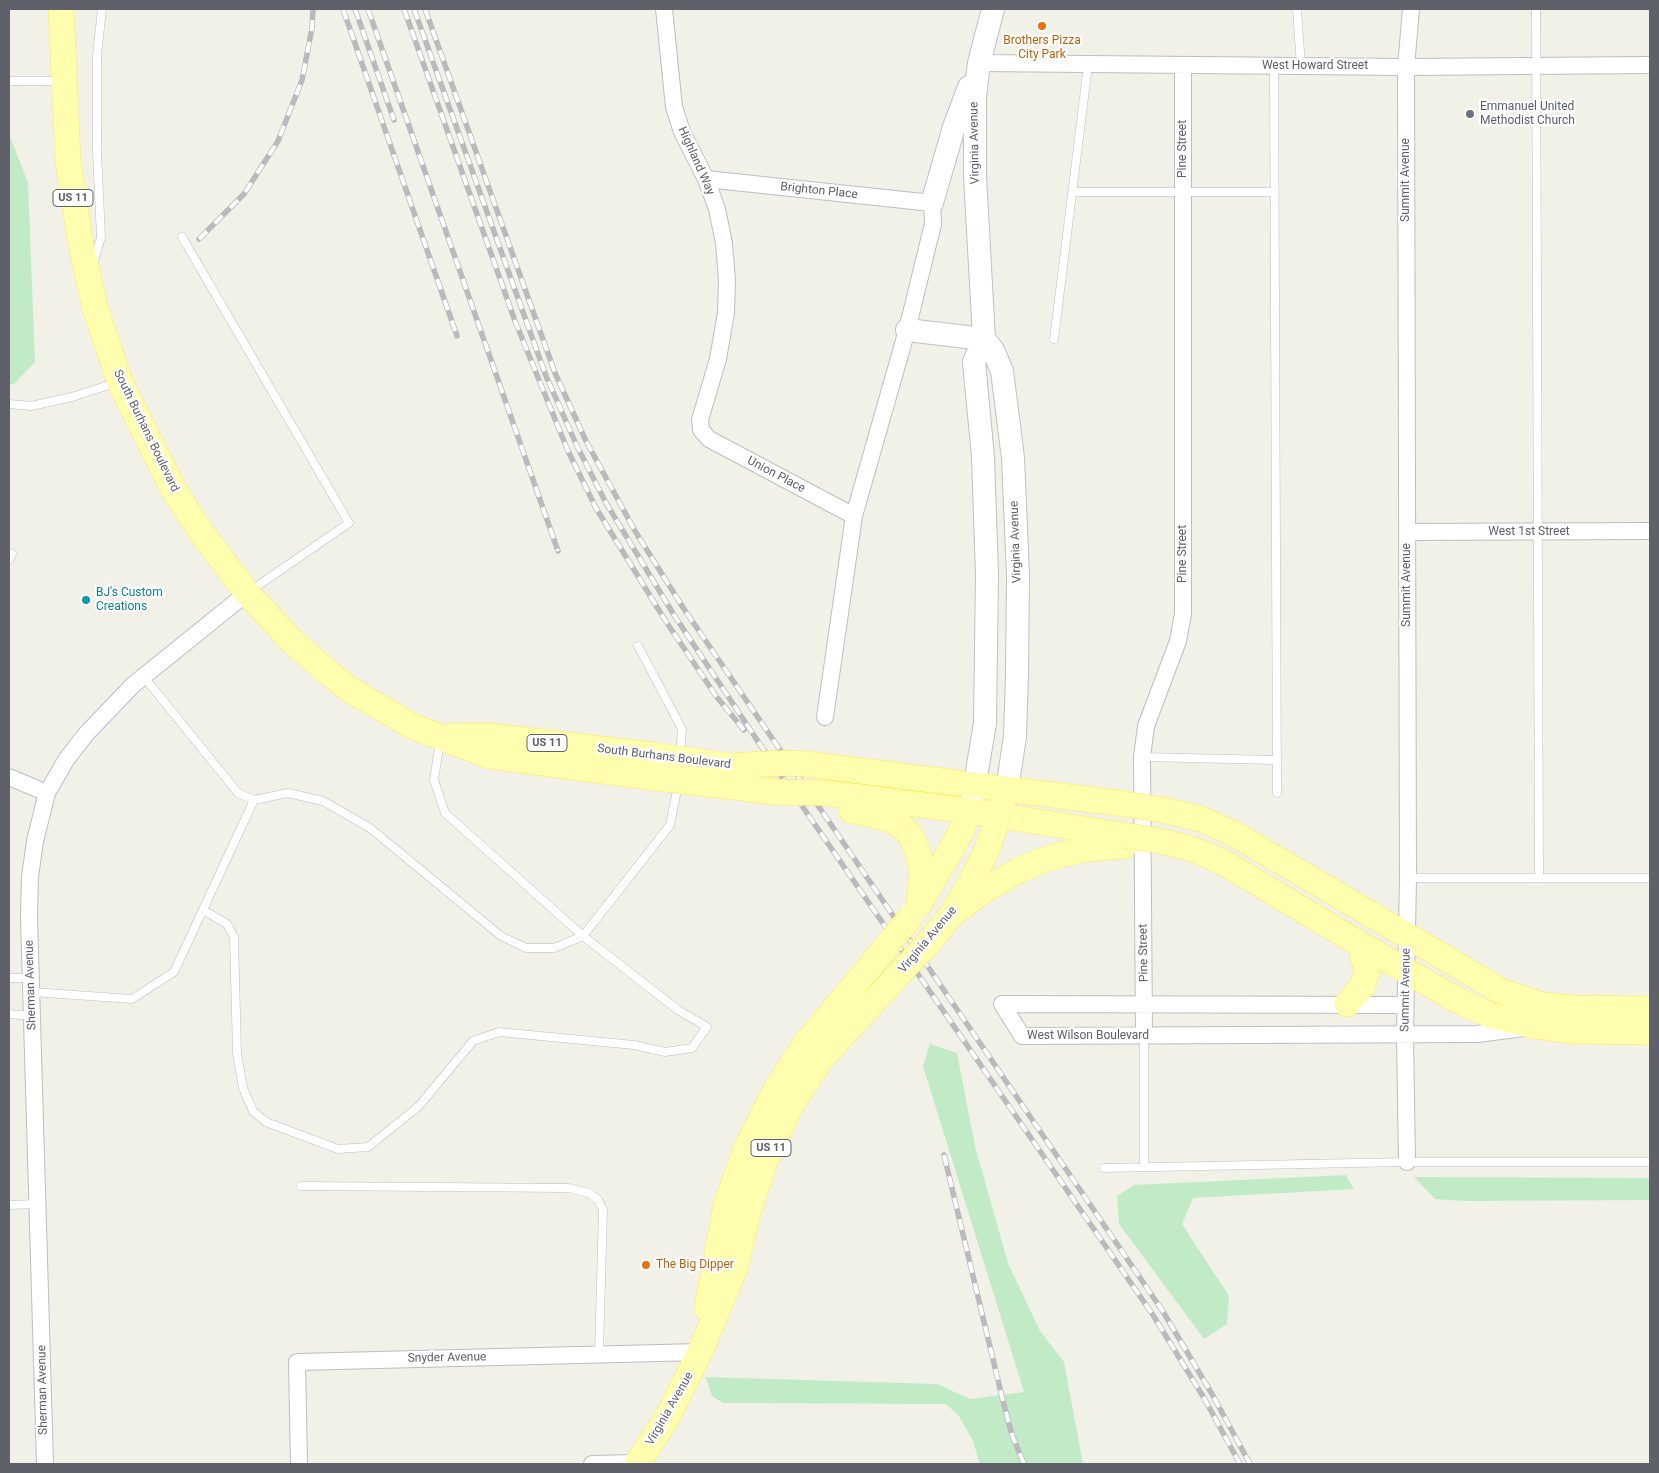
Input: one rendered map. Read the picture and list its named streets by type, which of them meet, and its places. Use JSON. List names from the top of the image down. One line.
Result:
{"streets":{"main road":["Virginia Avenue","US 11","South Burhans Boulevard","West Wilson Boulevard"],"street":["West Howard Street","Pine Street","Highland Way","Summit Avenue","Brighton Place","Union Place","West 1st Street","Sherman Avenue","Snyder Avenue"]},"crossings":[["West Howard Street","Virginia Avenue"],["West Howard Street","Pine Street"],["West Howard Street","Summit Avenue"],["Virginia Avenue","South Burhans Boulevard"],["Virginia Avenue","Snyder Avenue"],["Pine Street","West Wilson Boulevard"],["Highland Way","Brighton Place"],["Highland Way","Union Place"],["Summit Avenue","West 1st Street"],["Summit Avenue","West Wilson Boulevard"],["South Burhans Boulevard","Sherman Avenue"]],"places":["Brothers Pizza City Park","Emmanuel United Methodist Church","BJ's Custom Creations","The Big Dipper"]}
